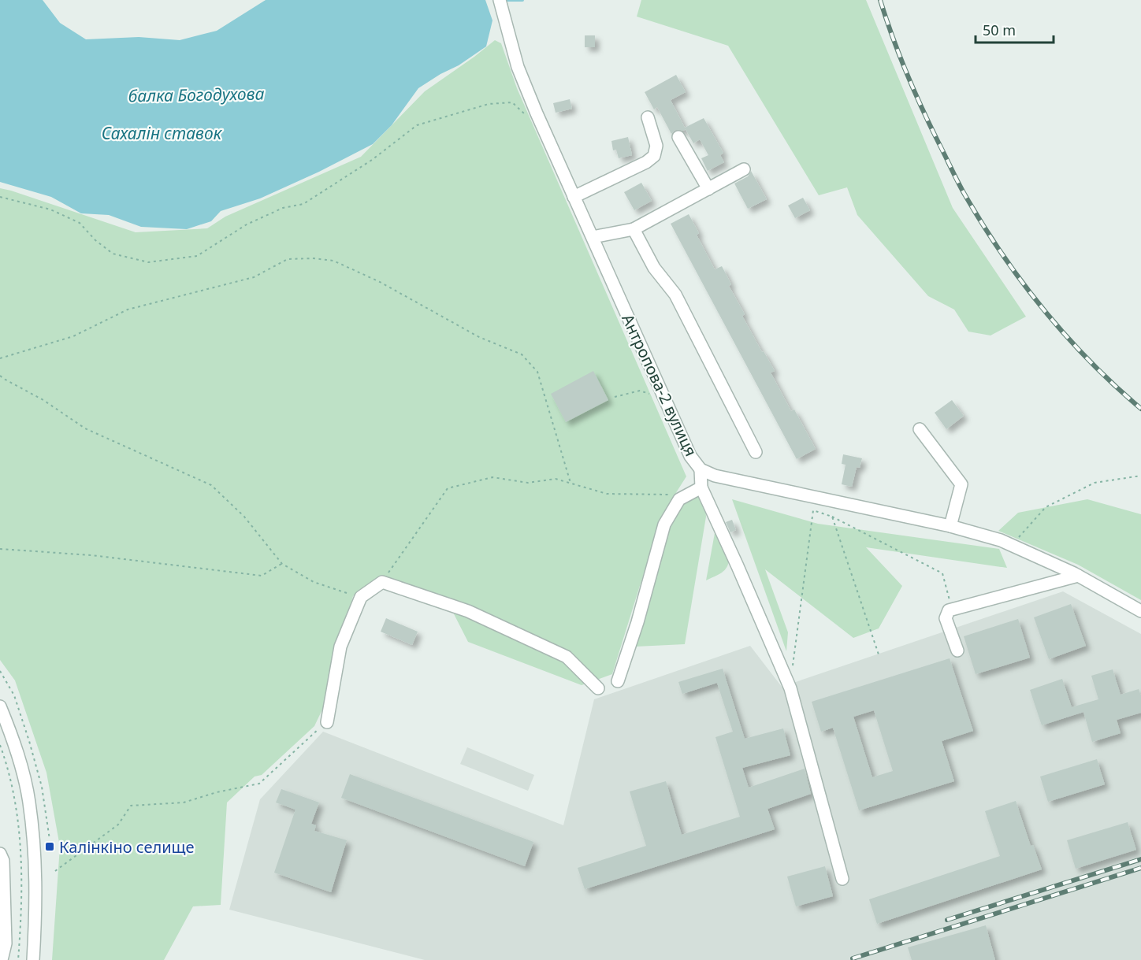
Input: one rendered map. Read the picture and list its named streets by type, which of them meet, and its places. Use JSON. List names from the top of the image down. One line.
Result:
{"streets":{"street":["Антропова-2 вулиця"]},"water":["балка Богодухова","Сахалін ставок"],"places":{"transit":["Калінкіно селище"]},"scale_bar":"50 m"}
